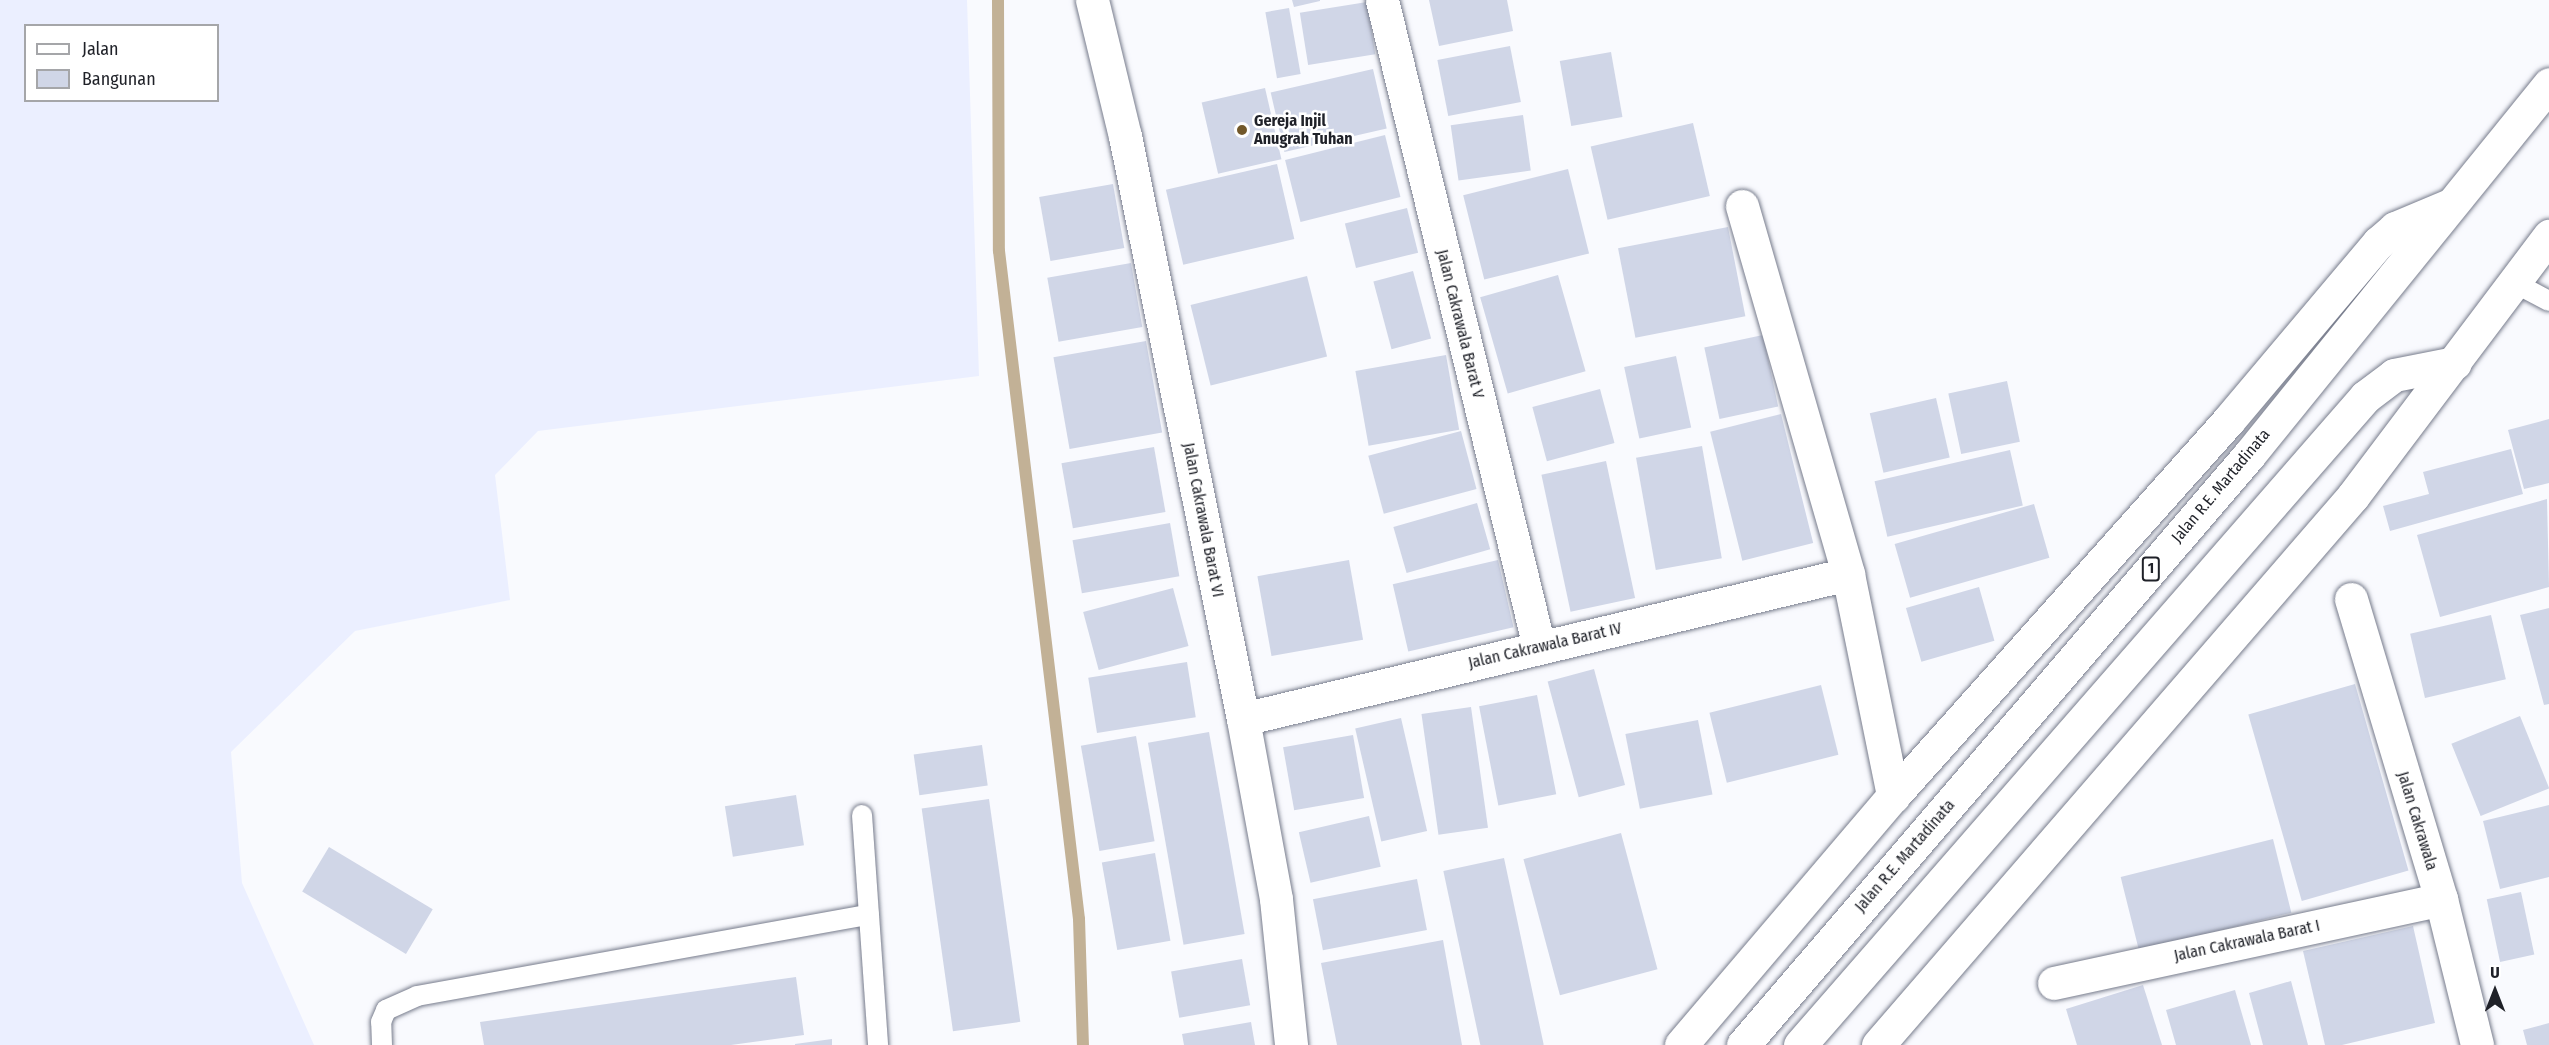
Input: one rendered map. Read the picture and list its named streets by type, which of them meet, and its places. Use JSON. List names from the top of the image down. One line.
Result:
{"streets":{"main road":["Jalan Cakrawala Barat V","Jalan R.E. Martadinata","Jalan Cakrawala Barat VI","1","Jalan Cakrawala Barat IV","Jalan Cakrawala","Jalan Cakrawala Barat I"]},"crossings":[["Jalan Cakrawala Barat V","Jalan Cakrawala Barat IV"],["Jalan Cakrawala Barat VI","Jalan Cakrawala Barat IV"],["Jalan Cakrawala","Jalan Cakrawala Barat I"]],"places":["Gereja Injil Anugrah Tuhan"],"legend":["Jalan","Bangunan"],"north":"top"}
